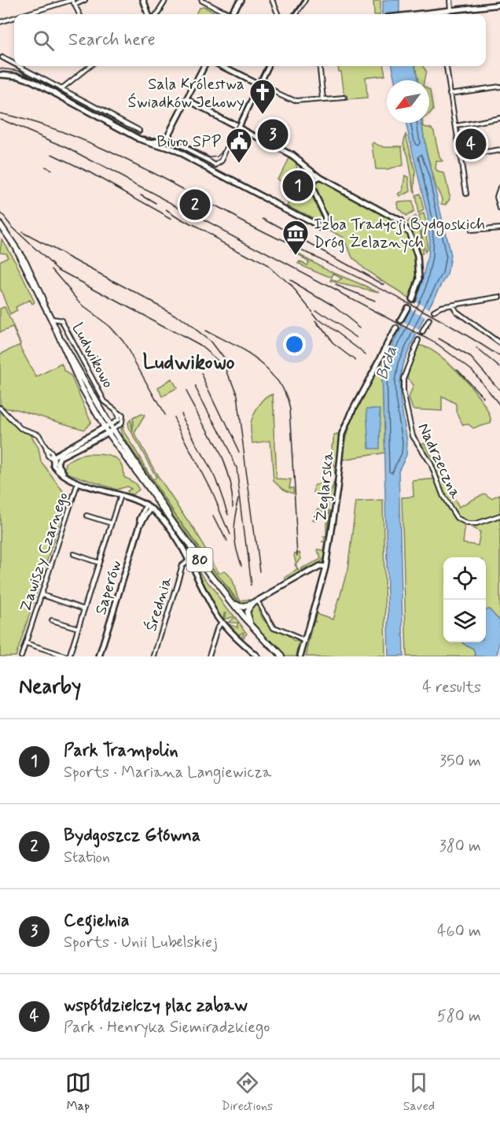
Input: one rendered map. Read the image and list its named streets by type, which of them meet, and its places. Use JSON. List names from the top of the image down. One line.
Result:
{"streets":{"main road":["80"],"street":["Ludwikowo","Nadrzeczna","Żeglarska","Zawiszy Czarnego","Saperów","Średnia"]},"crossings":[["Ludwikowo","80"]],"districts":["Ludwikowo"],"water":["Brda"],"places":{"church":["Sala Królestwa Świadków Jehowy"],"public building":["Biuro SPP"],"museum":["Izba Tradycji Bydgoskich Dróg Żelaznych"]},"north":"bottom left","page":{"search":"Search here","pins":["3","4","1","2"],"heading":["Nearby","4 results"],"list":[{"mark":"1","name":"Park Trampolin","note":"Sports · Mariana Langiewicza","value":"350 m"},{"mark":"2","name":"Bydgoszcz Główna","note":"Station","value":"380 m"},{"mark":"3","name":"Cegielnia","note":"Sports · Unii Lubelskiej","value":"460 m"},{"mark":"4","name":"współdzielczy plac zabaw","note":"Park · Henryka Siemiradzkiego","value":"580 m"}],"nav":["Map","Directions","Saved"]}}
